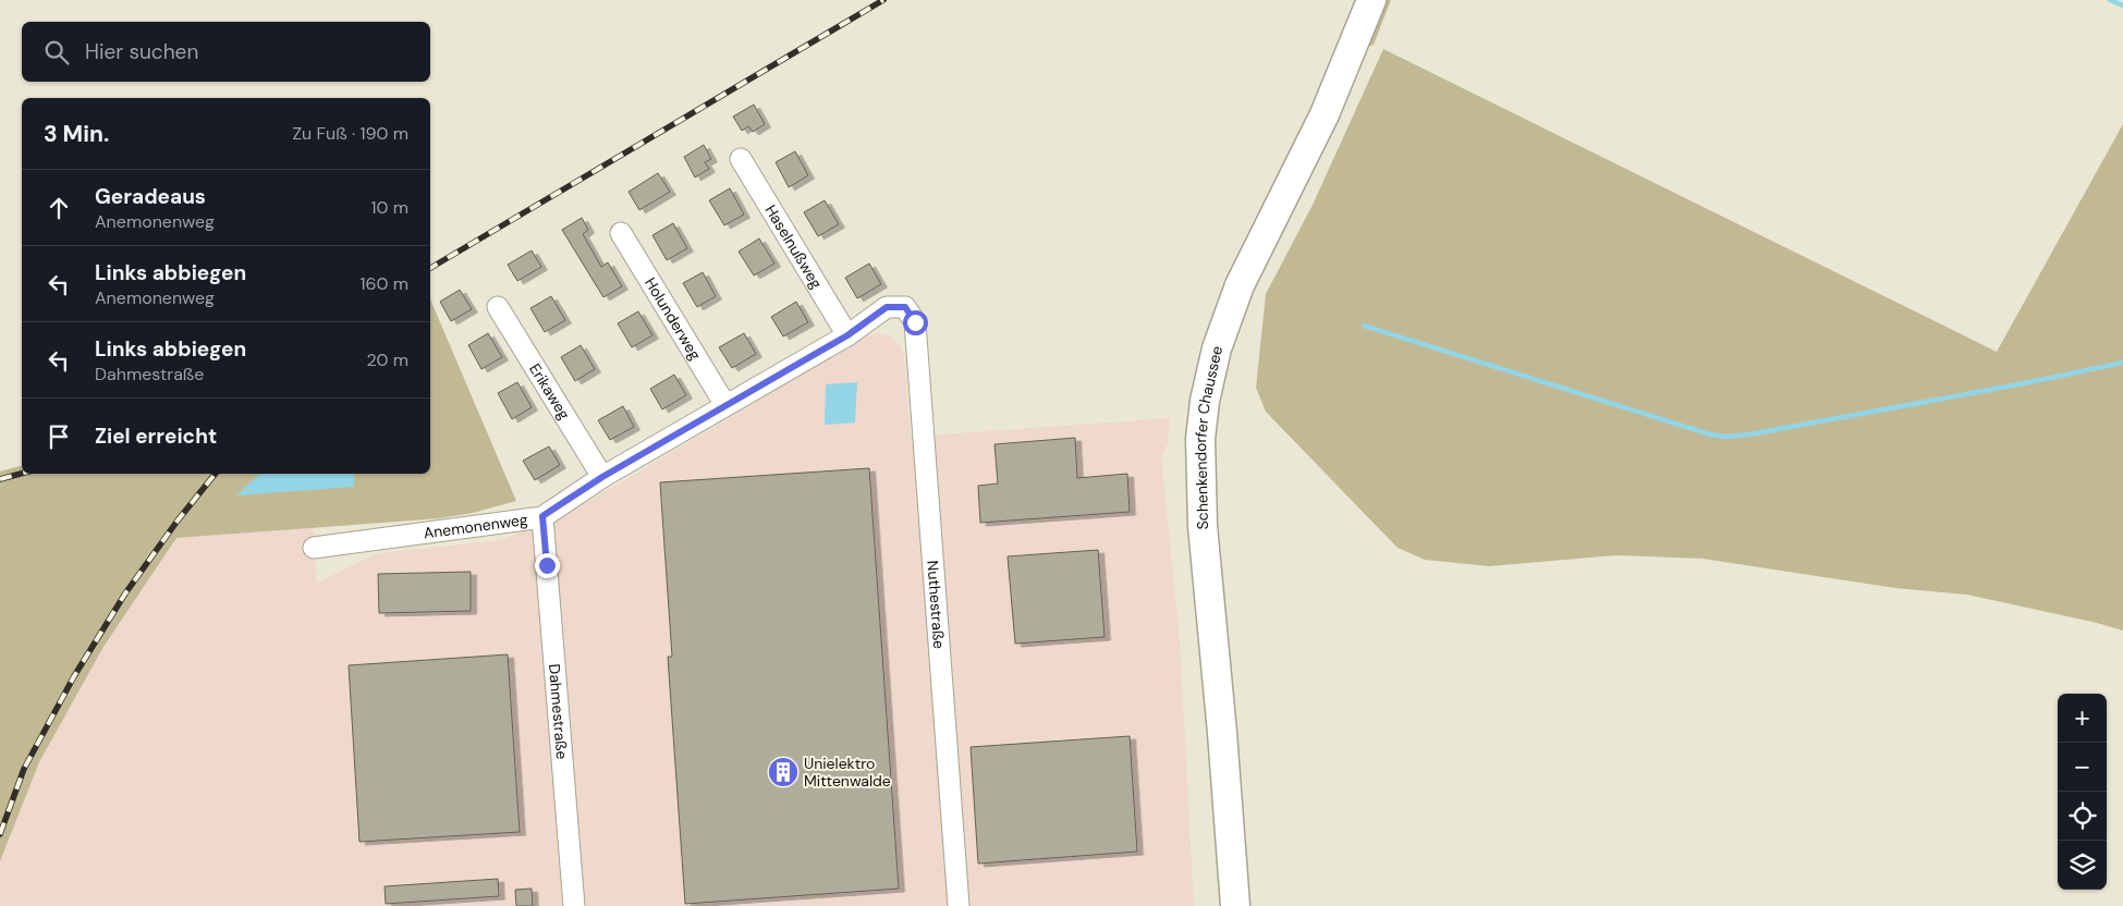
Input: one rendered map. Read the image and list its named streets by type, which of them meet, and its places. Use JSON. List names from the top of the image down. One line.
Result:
{"streets":{"main road":["Schenkendorfer Chaussee"],"street":["Haselnußweg","Holunderweg","Erikaweg","Anemonenweg","Nuthestraße","Dahmestraße"]},"crossings":[["Haselnußweg","Anemonenweg"],["Holunderweg","Anemonenweg"],["Erikaweg","Anemonenweg"],["Anemonenweg","Nuthestraße"],["Anemonenweg","Dahmestraße"]],"places":{"building":["Unielektro Mittenwalde"]},"page":{"search":"Hier suchen","heading":["3 Min.","Zu Fuß · 190 m"],"list":[["Geradeaus","Anemonenweg","10 m"],["Links abbiegen","Anemonenweg","160 m"],["Links abbiegen","Dahmestraße","20 m"],"Ziel erreicht"],"map_buttons":["+","−"]}}
